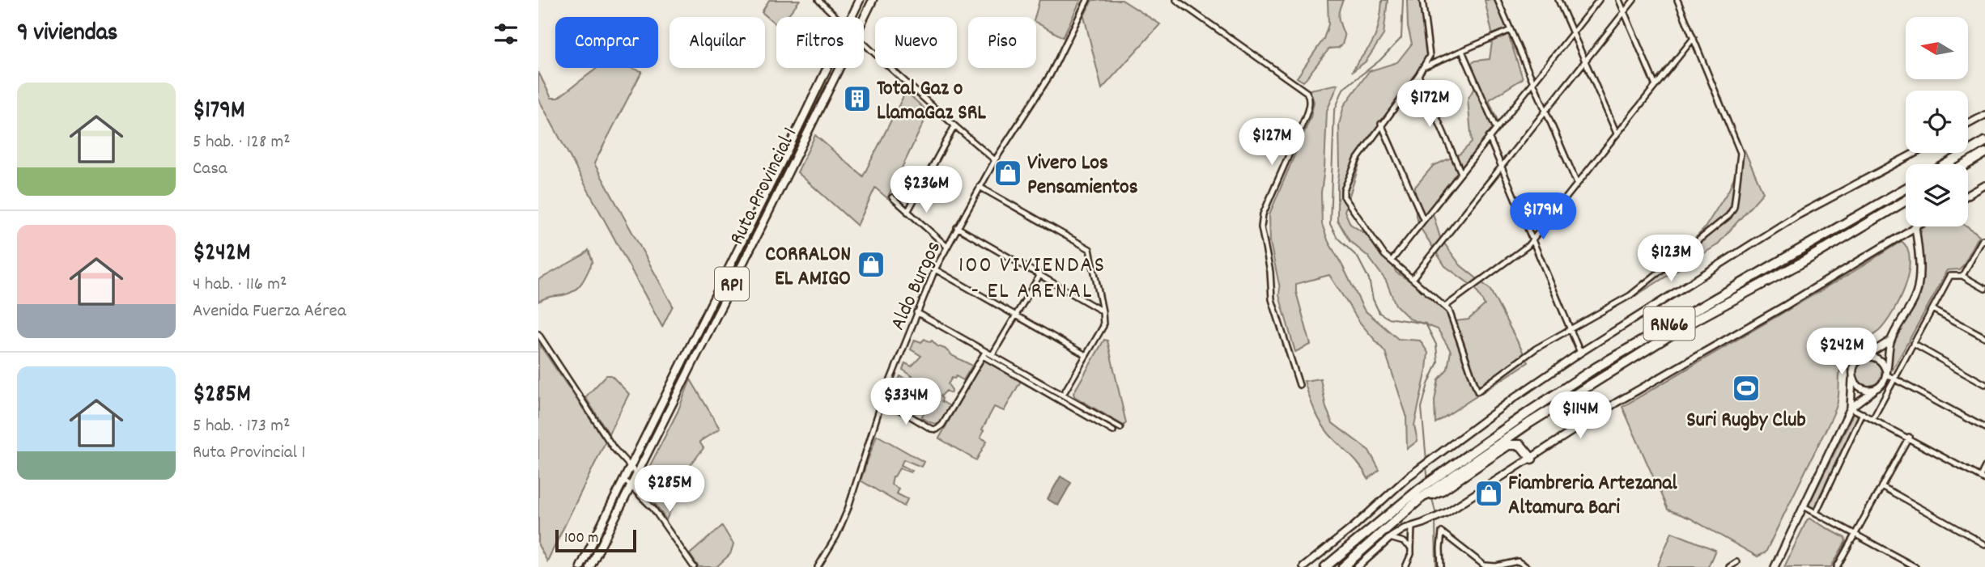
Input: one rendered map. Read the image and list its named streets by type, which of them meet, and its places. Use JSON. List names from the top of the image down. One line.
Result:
{"streets":{"highway":["RN66"],"main road":["Ruta Provincial 1","RP1"],"street":["Aldo Burgos"]},"districts":["100 VIVIENDAS - EL ARENAL"],"places":{"building":["Total Gaz o LlamaGaz SRL"],"shop":["Vivero Los Pensamientos","CORRALON EL AMIGO","Fiambreria Artezanal Altamura Bari"],"sports":["Suri Rugby Club"]},"scale_bar":"100 m","north":"left","page":{"heading":"9 viviendas","chip":["Comprar","Alquilar","Filtros","Nuevo","Piso"],"list":[{"name":"$179M","note":"5 hab. · 128 m² · Casa"},{"name":"$242M","note":"4 hab. · 116 m² · Avenida Fuerza Aérea"},{"name":"$285M","note":"5 hab. · 173 m² · Ruta Provincial 1"}],"price":["$172M","$127M","$236M","$179M","$123M","$242M","$334M","$114M","$285M"],"scale":"100 m"}}
